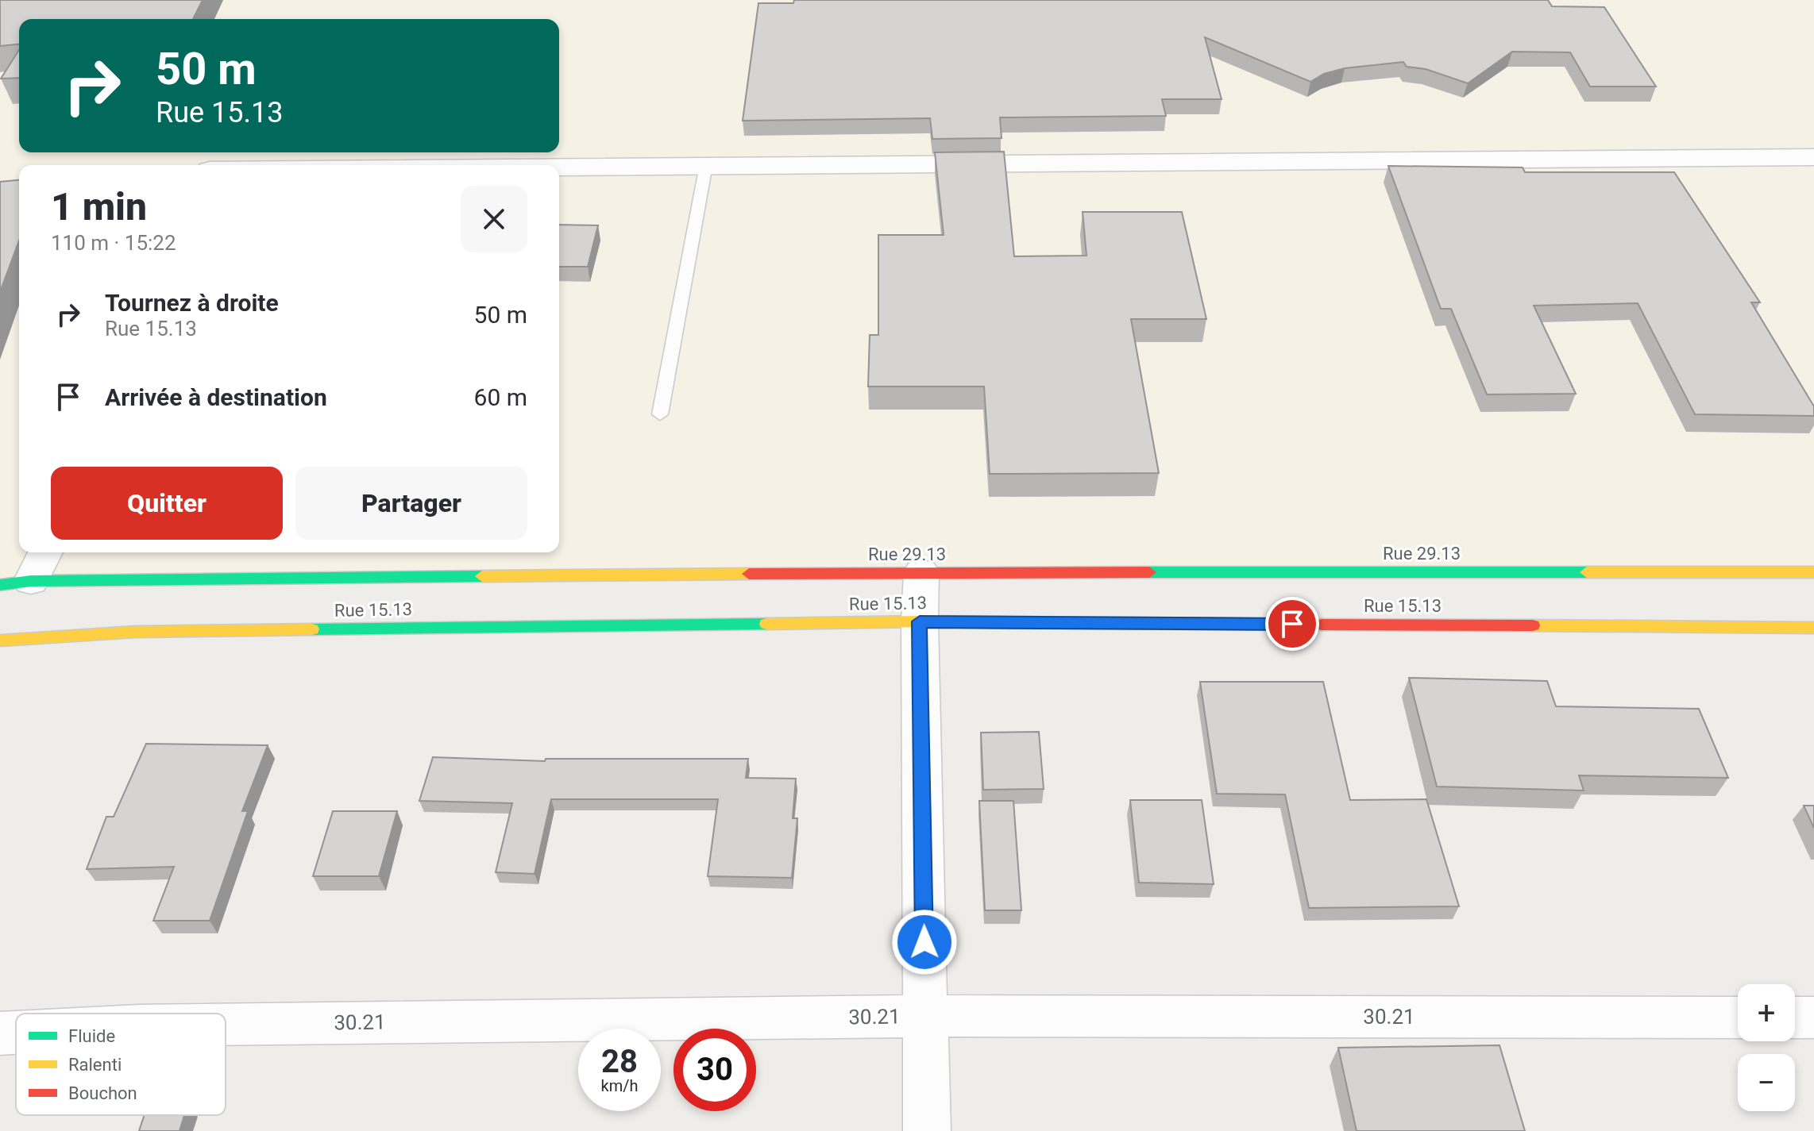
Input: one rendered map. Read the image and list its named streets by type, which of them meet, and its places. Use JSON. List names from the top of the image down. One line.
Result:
{"streets":{"main road":["Rue 29.13","Rue 15.13"],"street":["30.21"]},"legend":["Fluide","Ralenti","Bouchon"],"page":{"turn":["50 m","Rue 15.13"],"heading":["1 min","110 m · 15:22"],"list":[{"name":"Tournez à droite","note":"Rue 15.13","value":"50 m"},{"name":"Arrivée à destination","value":"60 m"}],"buttons":["Quitter","Partager"],"map_buttons":["+","−"],"speed":"28 km/h","limit":"30"}}
